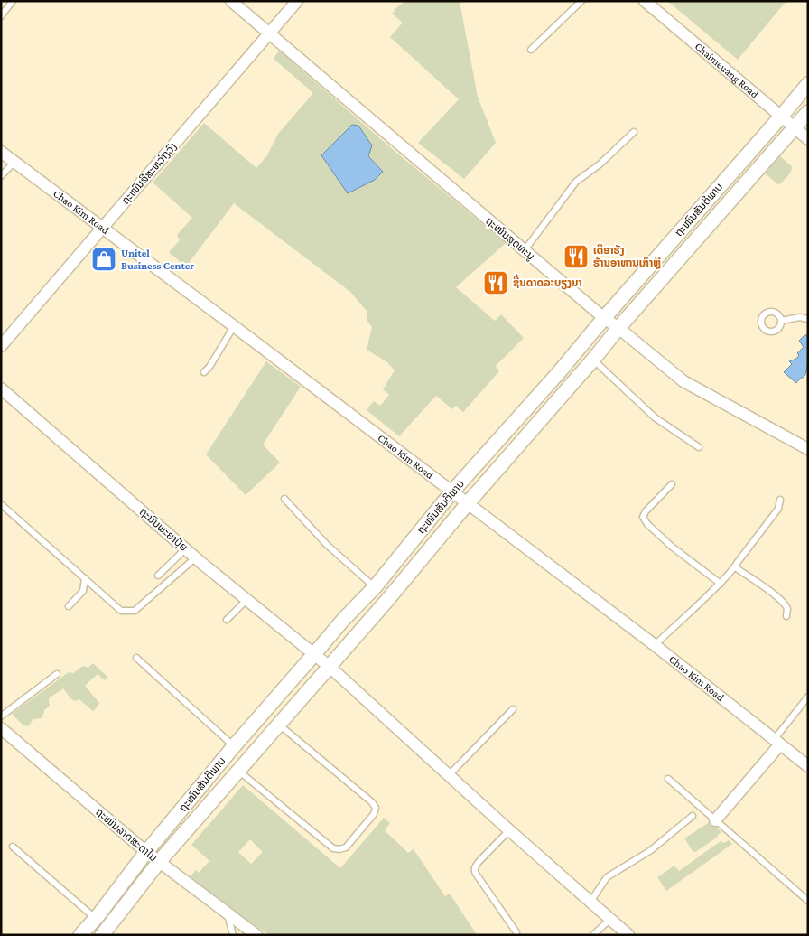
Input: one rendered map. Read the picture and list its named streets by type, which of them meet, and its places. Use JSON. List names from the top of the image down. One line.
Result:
{"streets":{"street":["Chaimeuang Road","ຖະໜົນສີສະຫວ່າງວົງ","ຖະໜົນສັນຕິພາບ","Chao Kim Road","ຖະໜົນສຸດທະນູ","ຖະນົນພະຍາປຸ້ຍ","ຖະໜົນລາດສະດາໄນ"]},"crossings":[["Chaimeuang Road","ຖະໜົນສັນຕິພາບ"],["ຖະໜົນສີສະຫວ່າງວົງ","Chao Kim Road"],["ຖະໜົນສີສະຫວ່າງວົງ","ຖະໜົນສຸດທະນູ"],["ຖະໜົນສັນຕິພາບ","Chao Kim Road"],["ຖະໜົນສັນຕິພາບ","ຖະໜົນສຸດທະນູ"],["ຖະໜົນສັນຕິພາບ","ຖະນົນພະຍາປຸ້ຍ"],["ຖະໜົນສັນຕິພາບ","ຖະໜົນລາດສະດາໄນ"]],"places":{"restaurant":["ເດິອາຣັງ ຮ້ານອາຫານເກົາຫຼີ","ຊີ້ນດາດລະບຽງນາ"],"shop":["Unitel Business Center"]}}
